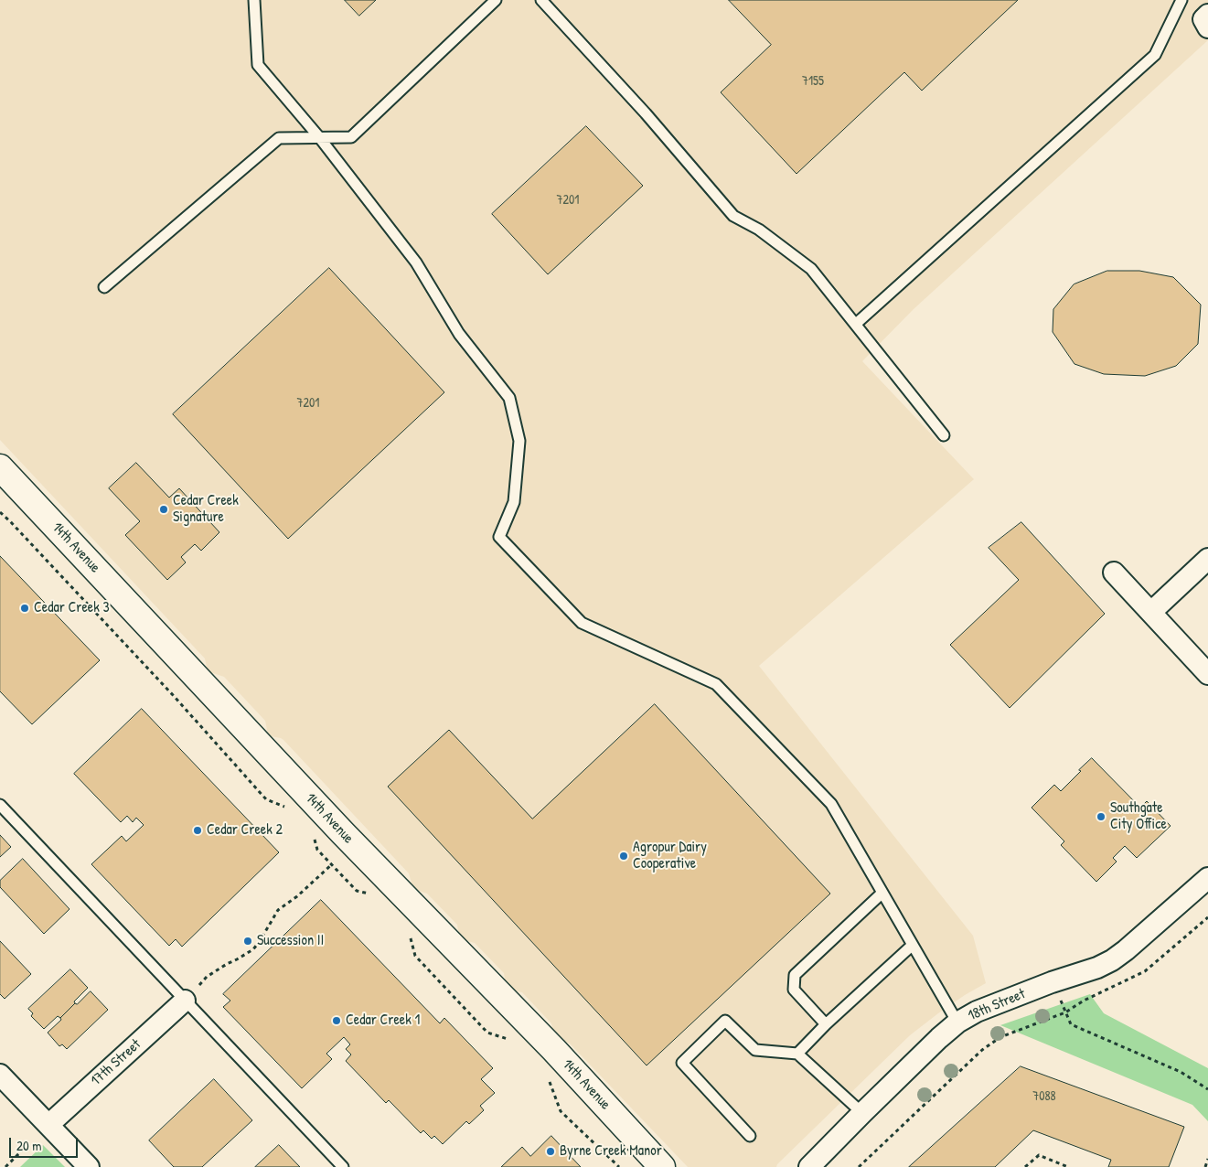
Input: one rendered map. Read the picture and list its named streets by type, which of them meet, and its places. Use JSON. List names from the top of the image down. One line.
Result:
{"streets":{"street":["14th Avenue","18th Street","17th Street"]},"places":["Cedar Creek Signature","Cedar Creek 3","Southgate City Office","Cedar Creek 2","Agropur Dairy Cooperative","Succession II","Cedar Creek 1","Byrne Creek Manor"],"house_numbers":["7155","7201","7201","7088"],"scale_bar":"20 m"}
